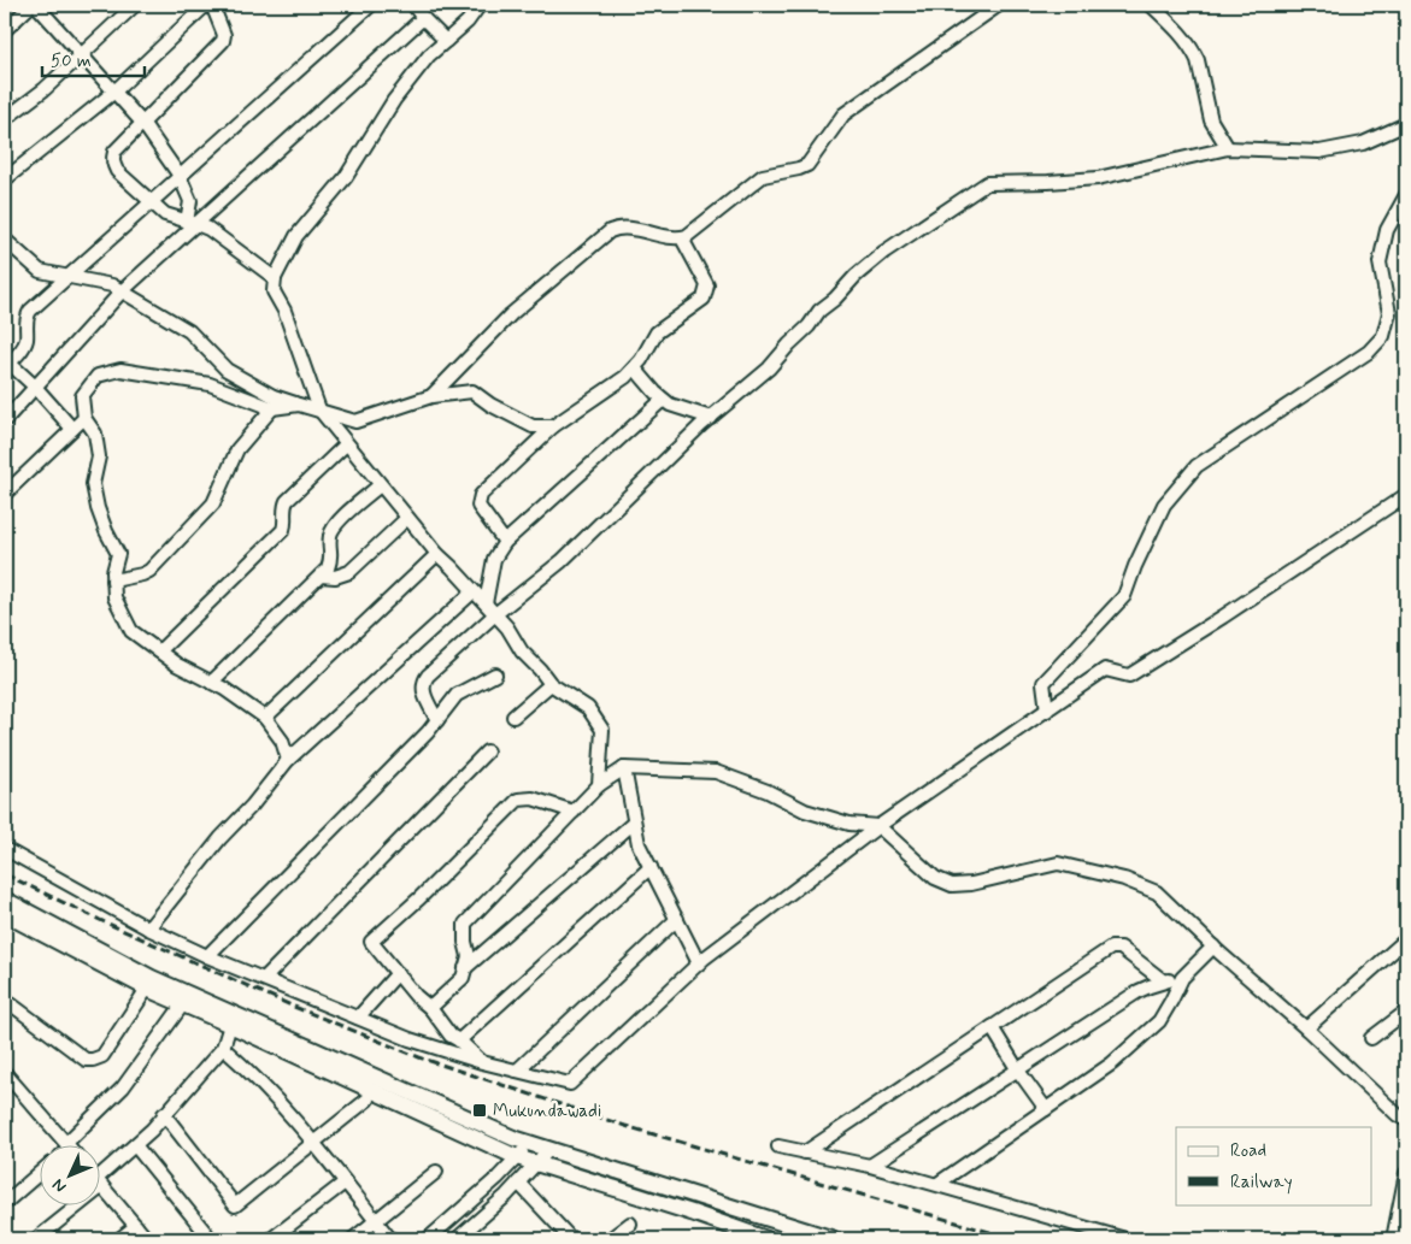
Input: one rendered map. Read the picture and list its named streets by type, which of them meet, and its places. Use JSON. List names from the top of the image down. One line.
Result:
{"places":{"transit":["Mukundawadi"]},"legend":["Road","Railway"],"scale_bar":"50 m","north":"bottom left"}
